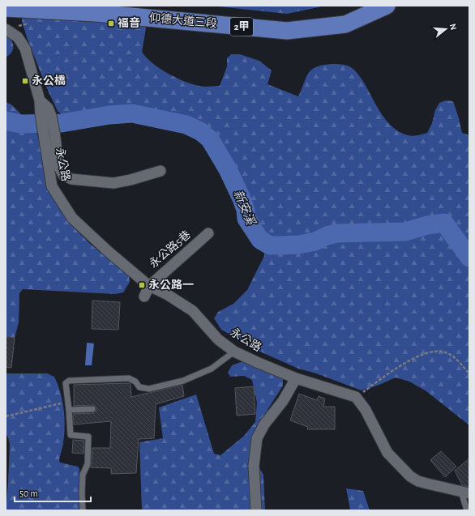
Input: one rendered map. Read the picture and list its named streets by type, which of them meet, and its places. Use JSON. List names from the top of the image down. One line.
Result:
{"streets":{"main road":["仰德大道三段","2甲"],"street":["永公路","永公路5巷"]},"crossings":[["仰德大道三段","2甲"],["永公路","永公路5巷"]],"water":["新安溪"],"places":{"transit":["福音","永公橋","永公路一"]},"scale_bar":"50 m","north":"right"}
